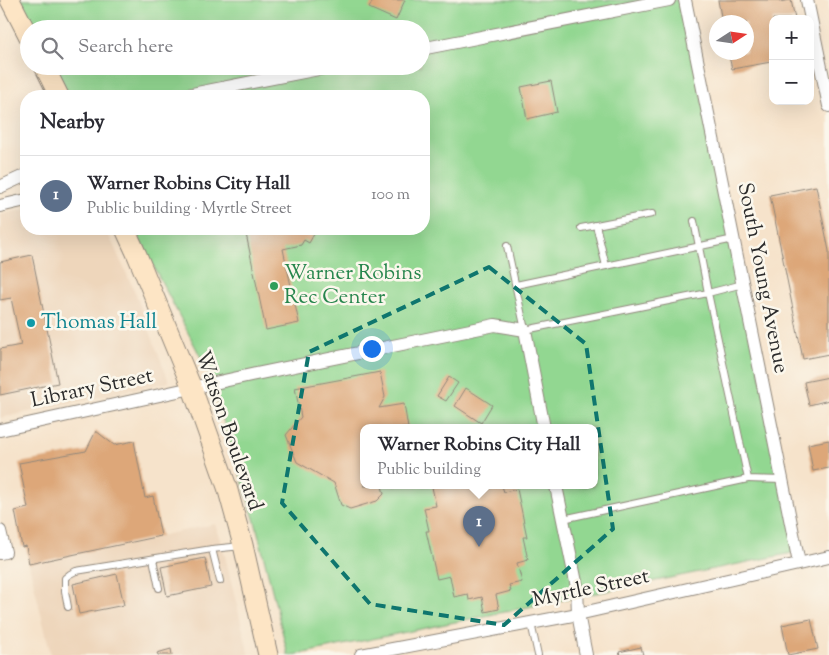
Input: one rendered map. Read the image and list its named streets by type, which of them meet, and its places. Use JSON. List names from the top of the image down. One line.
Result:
{"streets":{"main road":["Watson Boulevard"],"street":["South Young Avenue","Library Street","Myrtle Street"]},"crossings":[["South Young Avenue","Myrtle Street"],["Library Street","Watson Boulevard"]],"places":["Warner Robins Rec Center","Thomas Hall"],"north":"right","page":{"map_buttons":["+","−"],"search":"Search here","heading":"Nearby","list":[{"mark":"1","name":"Warner Robins City Hall","note":"Public building · Myrtle Street","value":"100 m"}],"popup":["Warner Robins City Hall","Public building"],"pins":"1"}}
